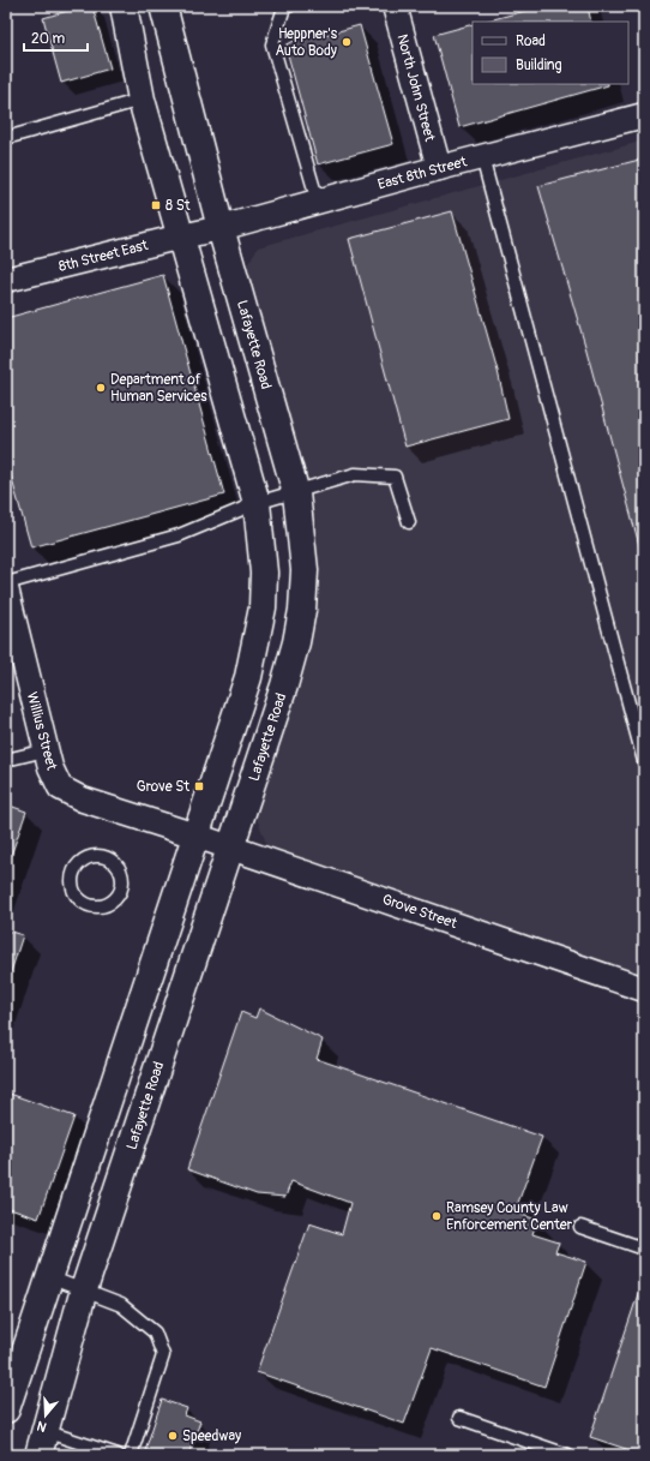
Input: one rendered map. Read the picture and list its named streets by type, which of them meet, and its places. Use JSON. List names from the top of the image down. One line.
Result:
{"streets":{"main road":["Lafayette Road"],"street":["North John Street","East 8th Street","8th Street East","Willius Street","Grove Street"]},"crossings":[["North John Street","East 8th Street"],["East 8th Street","8th Street East"],["East 8th Street","Lafayette Road"],["8th Street East","Lafayette Road"],["Lafayette Road","Willius Street"],["Lafayette Road","Grove Street"],["Willius Street","Grove Street"]],"places":{"other":["Heppner's Auto Body","Department of Human Services","Ramsey County Law Enforcement Center","Speedway"],"transit":["8 St","Grove St"]},"legend":["Road","Building"],"scale_bar":"20 m","north":"bottom"}
